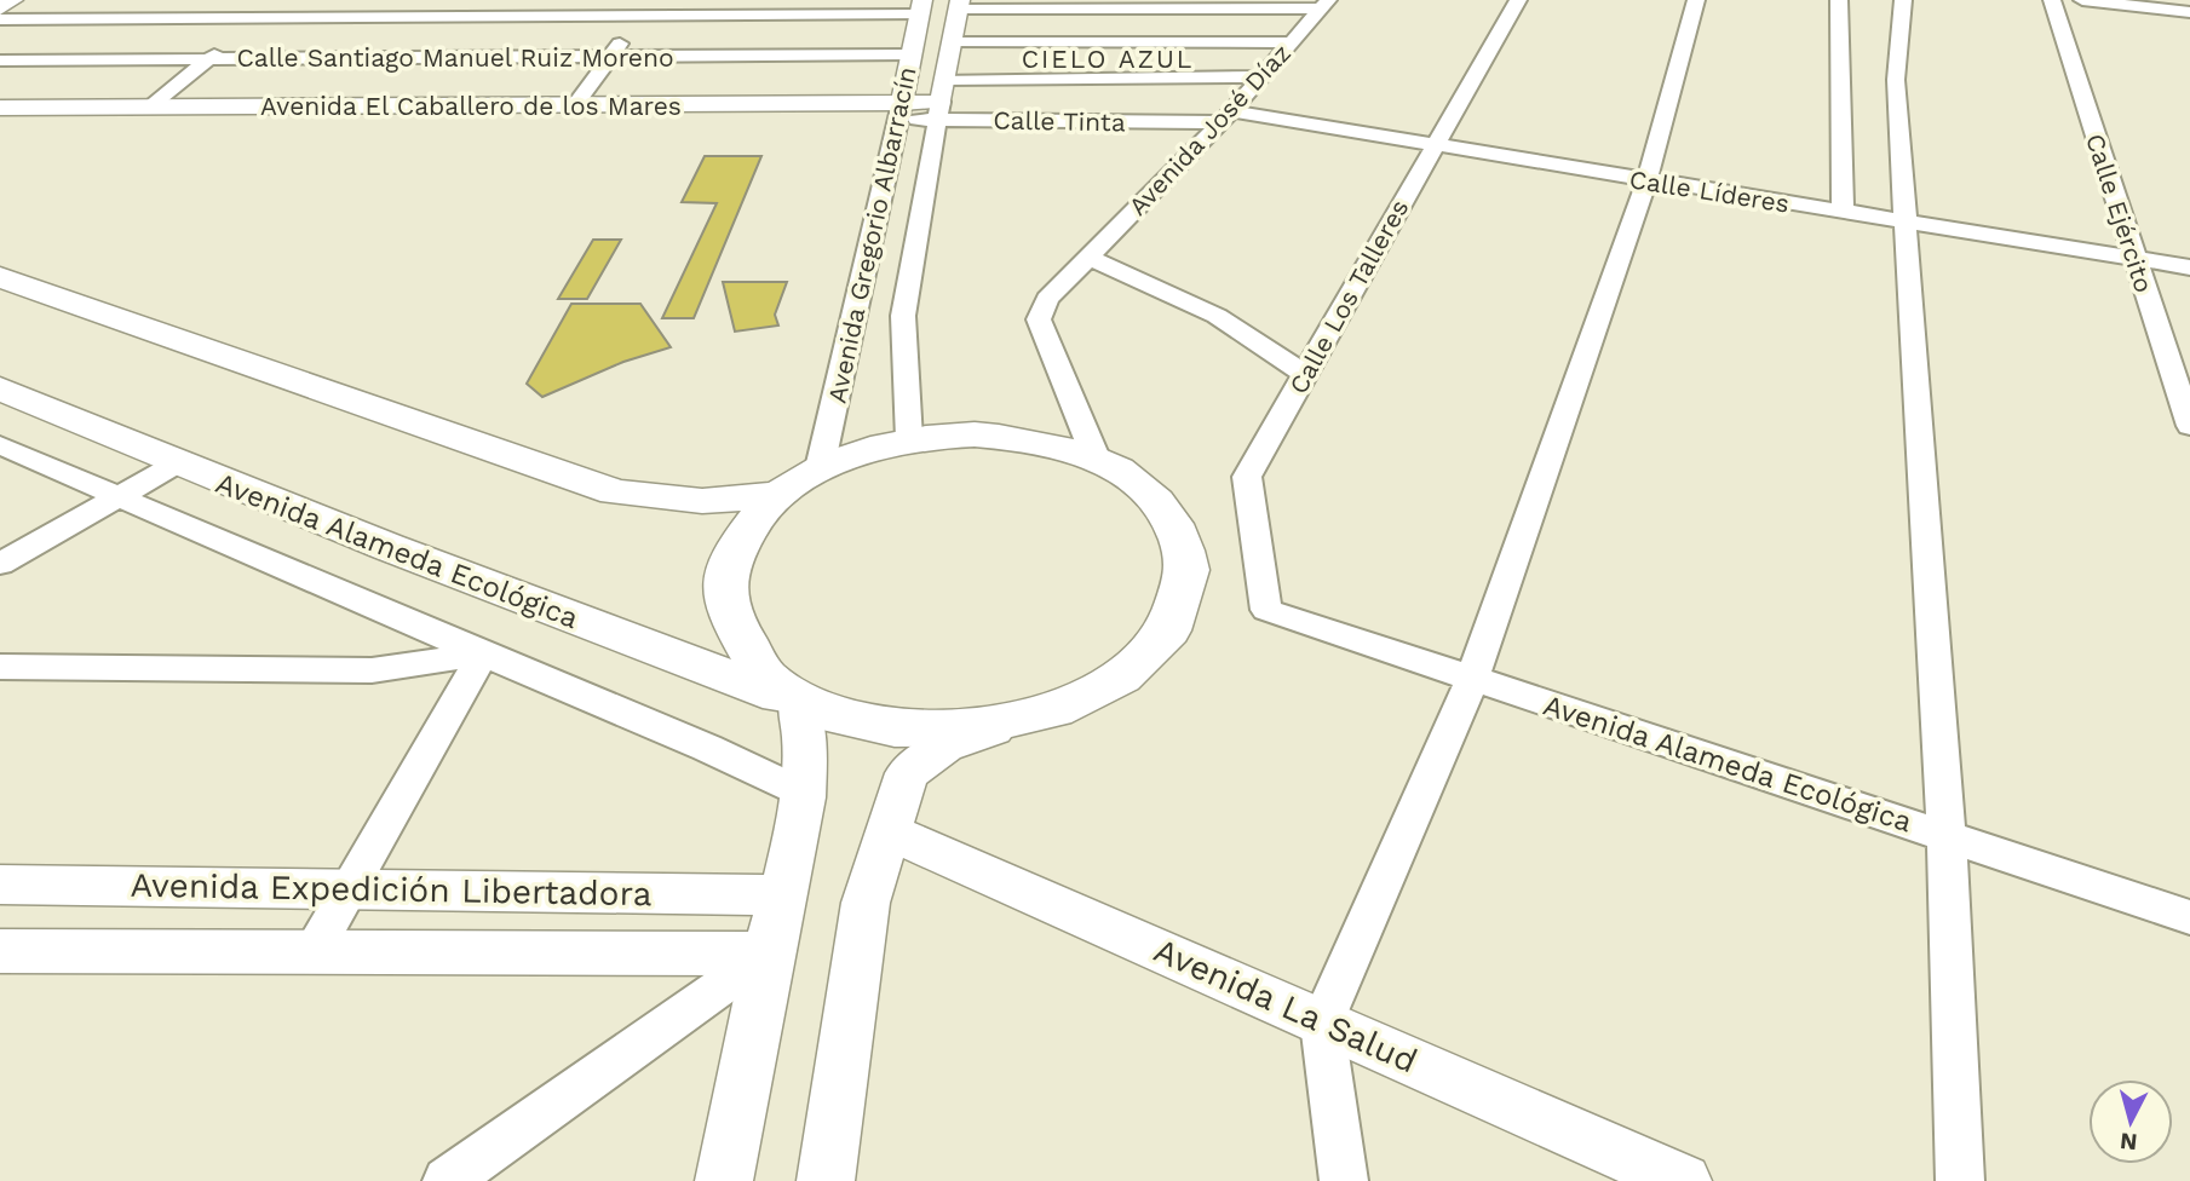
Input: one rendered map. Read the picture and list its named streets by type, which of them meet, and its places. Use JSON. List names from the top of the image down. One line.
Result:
{"streets":{"main road":["Avenida Alameda Ecológica"],"street":["Calle Santiago Manuel Ruiz Moreno","Avenida El Caballero de los Mares","Calle Tinta","Avenida José Díaz","Calle Líderes","Calle Ejército","Avenida Gregorio Albarracín","Calle Los Talleres","Avenida Expedición Libertadora","Avenida La Salud"]},"crossings":[["Calle Santiago Manuel Ruiz Moreno","Avenida Gregorio Albarracín"],["Avenida El Caballero de los Mares","Calle Tinta"],["Avenida El Caballero de los Mares","Avenida Gregorio Albarracín"],["Calle Tinta","Avenida José Díaz"],["Calle Tinta","Calle Líderes"],["Calle Tinta","Avenida Gregorio Albarracín"],["Avenida José Díaz","Calle Líderes"],["Avenida José Díaz","Avenida Alameda Ecológica"],["Calle Líderes","Calle Ejército"],["Calle Líderes","Calle Los Talleres"],["Avenida Gregorio Albarracín","Avenida Alameda Ecológica"],["Calle Los Talleres","Avenida Alameda Ecológica"]],"districts":["CIELO AZUL"],"north":"bottom"}
